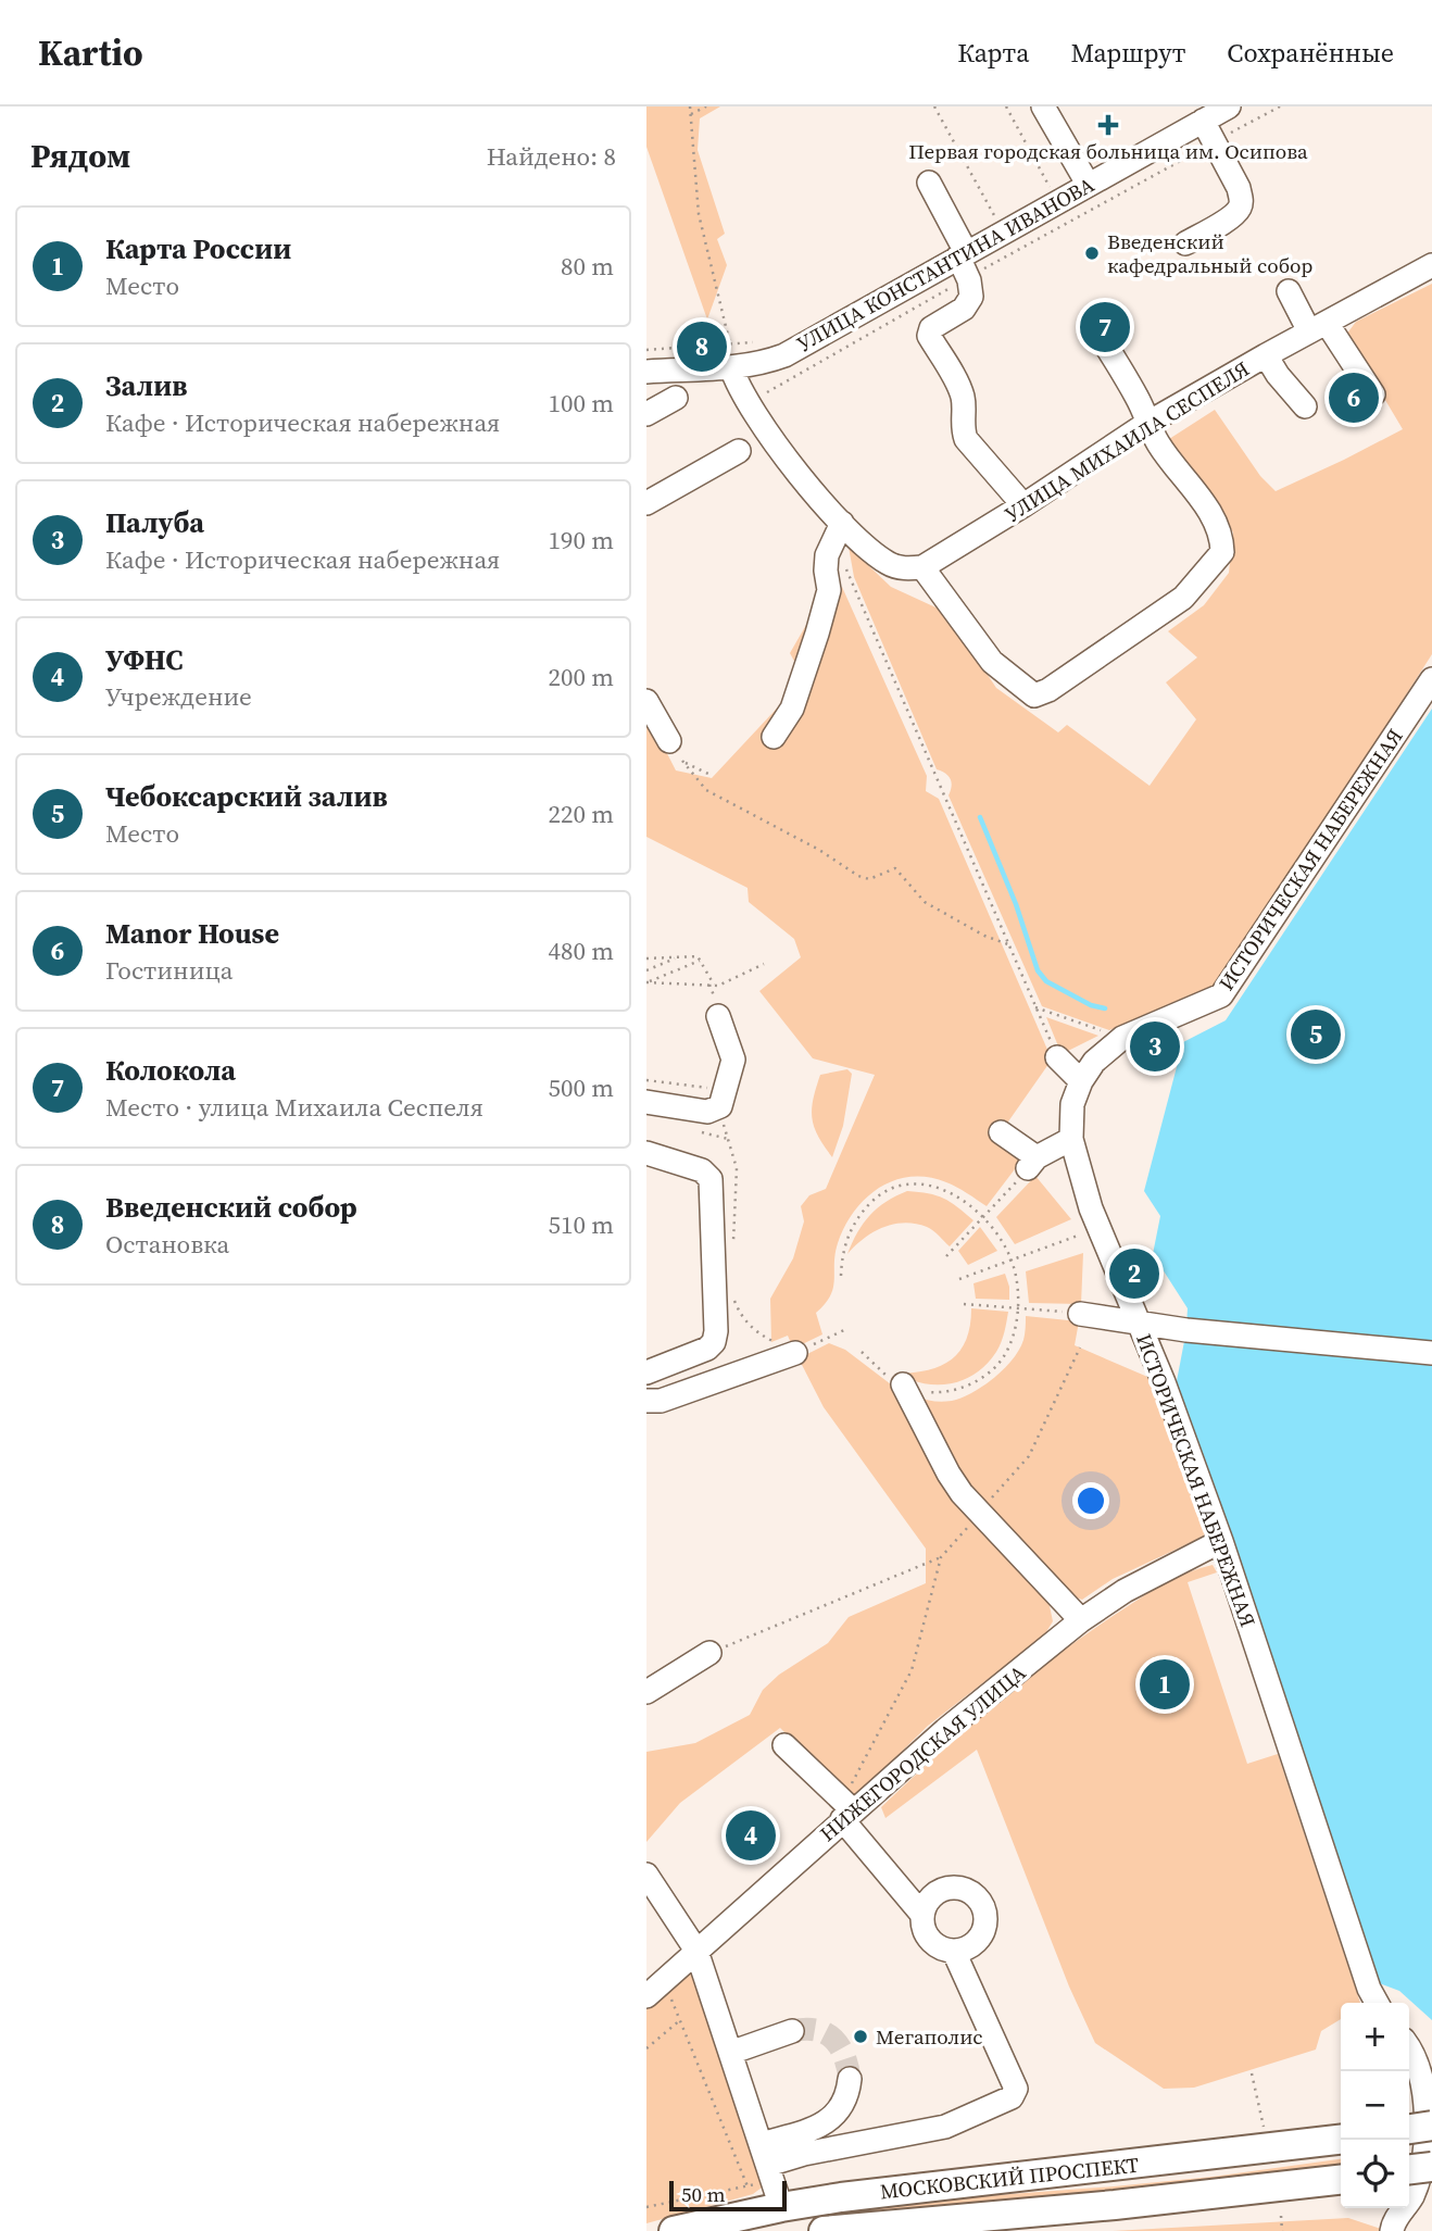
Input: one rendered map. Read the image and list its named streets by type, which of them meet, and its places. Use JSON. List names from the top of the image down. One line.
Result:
{"streets":{"main road":["МОСКОВСКИЙ ПРОСПЕКТ"],"street":["УЛИЦА КОНСТАНТИНА ИВАНОВА","УЛИЦА МИХАИЛА СЕСПЕЛЯ","ИСТОРИЧЕСКАЯ НАБЕРЕЖНАЯ","НИЖЕГОРОДСКАЯ УЛИЦА"]},"crossings":[["ИСТОРИЧЕСКАЯ НАБЕРЕЖНАЯ","НИЖЕГОРОДСКАЯ УЛИЦА"]],"places":{"health":["Первая городская больница им. Осипова"],"other":["Введенский кафедральный собор","Мегаполис"]},"scale_bar":"50 m","page":{"header":"Kartio","nav":["Карта","Маршрут","Сохранённые"],"heading":["Рядом","Найдено: 8"],"list":[{"mark":"1","name":"Карта России","note":"Место","value":"80 m"},{"mark":"2","name":"Залив","note":"Кафе · Историческая набережная","value":"100 m"},{"mark":"3","name":"Палуба","note":"Кафе · Историческая набережная","value":"190 m"},{"mark":"4","name":"УФНС","note":"Учреждение","value":"200 m"},{"mark":"5","name":"Чебоксарский залив","note":"Место","value":"220 m"},{"mark":"6","name":"Manor House","note":"Гостиница","value":"480 m"},{"mark":"7","name":"Колокола","note":"Место · улица Михаила Сеспеля","value":"500 m"},{"mark":"8","name":"Введенский собор","note":"Остановка","value":"510 m"}],"pins":["7","8","6","5","3","2","1","4"],"map_buttons":["+","−"],"scale":"50 m"}}
